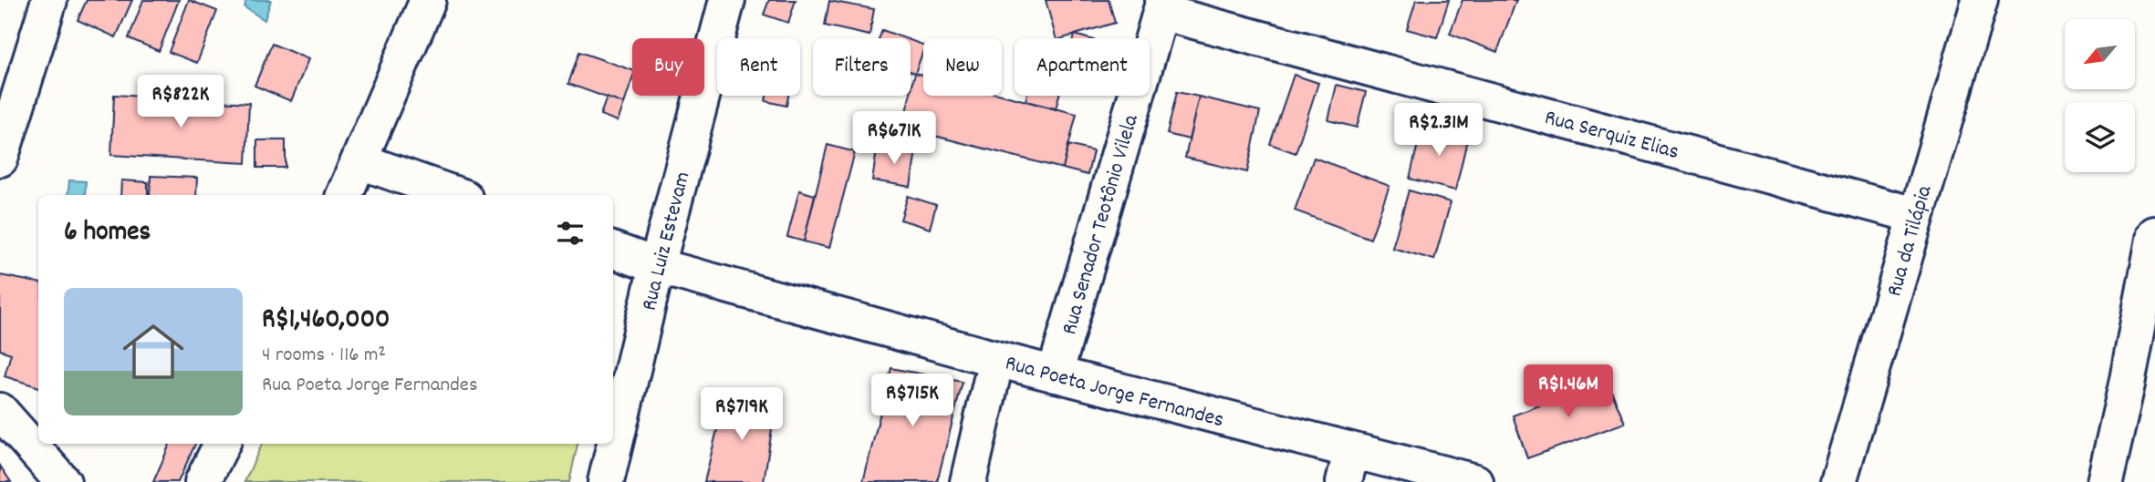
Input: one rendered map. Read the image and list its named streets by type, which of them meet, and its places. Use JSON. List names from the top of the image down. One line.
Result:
{"streets":{"street":["Rua Serquiz Elias","Rua Senador Teotônio Vilela","Rua Luiz Estevam","Rua da Tilápia","Rua Poeta Jorge Fernandes"]},"crossings":[["Rua Serquiz Elias","Rua Senador Teotônio Vilela"],["Rua Serquiz Elias","Rua da Tilápia"],["Rua Senador Teotônio Vilela","Rua Poeta Jorge Fernandes"],["Rua Luiz Estevam","Rua Poeta Jorge Fernandes"]],"north":"bottom left","page":{"chip":["Buy","Rent","Filters","New","Apartment"],"price":["R$822K","R$2.31M","R$671K","R$1.46M","R$715K","R$719K"],"heading":"6 homes","list":[{"name":"R$1,460,000","note":"4 rooms · 116 m² · Rua Poeta Jorge Fernandes"}]}}
